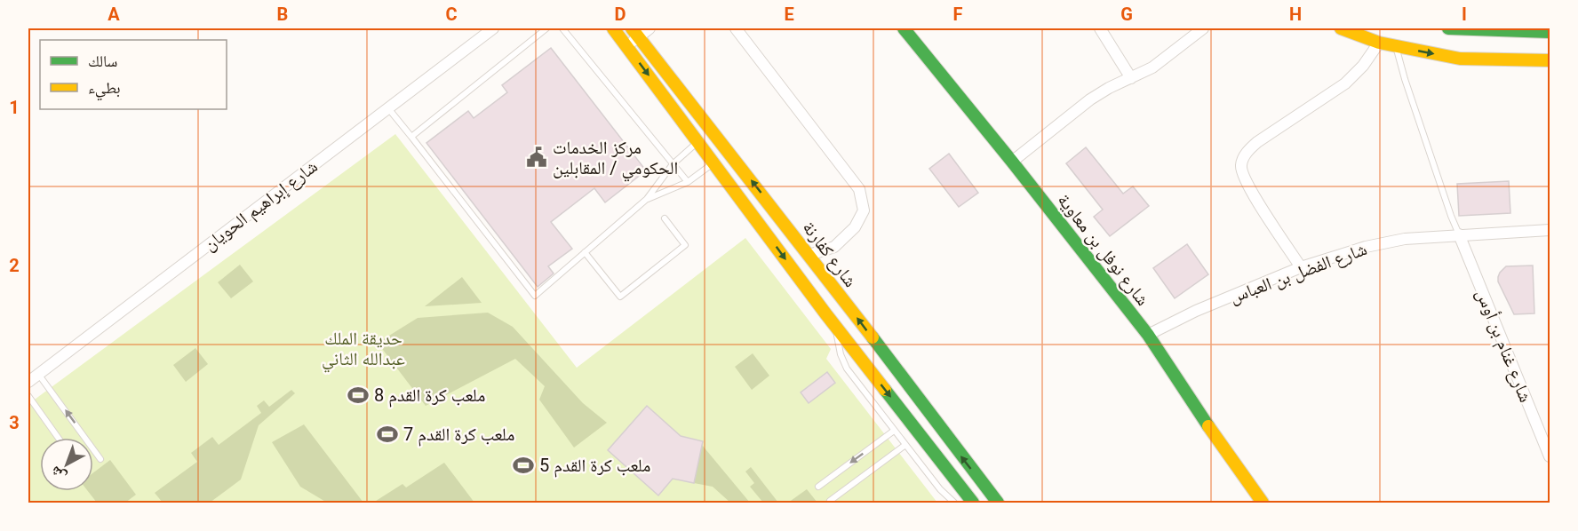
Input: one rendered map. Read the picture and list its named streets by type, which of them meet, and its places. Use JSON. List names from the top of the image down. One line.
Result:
{"streets":{"main road":["شارع نوفل بن معاوية","شارع كفارنة"],"street":["شارع إبراهيم الحويان","شارع الفضل بن العباس","شارع غنام بن أوس"]},"crossings":[["شارع نوفل بن معاوية","شارع الفضل بن العباس"],["شارع الفضل بن العباس","شارع غنام بن أوس"]],"parks":["حديقة الملك عبدالله الثاني"],"places":{"public building":["مركز الخدمات الحكومي / المقابلين"],"sports":["ملعب كرة القدم 8","ملعب كرة القدم 7","ملعب كرة القدم 5"]},"legend":["سالك","بطيء"],"north":"bottom left","grid":{"columns":["A","B","C","D","E","F","G","H","I"],"rows":["1","2","3"]}}
